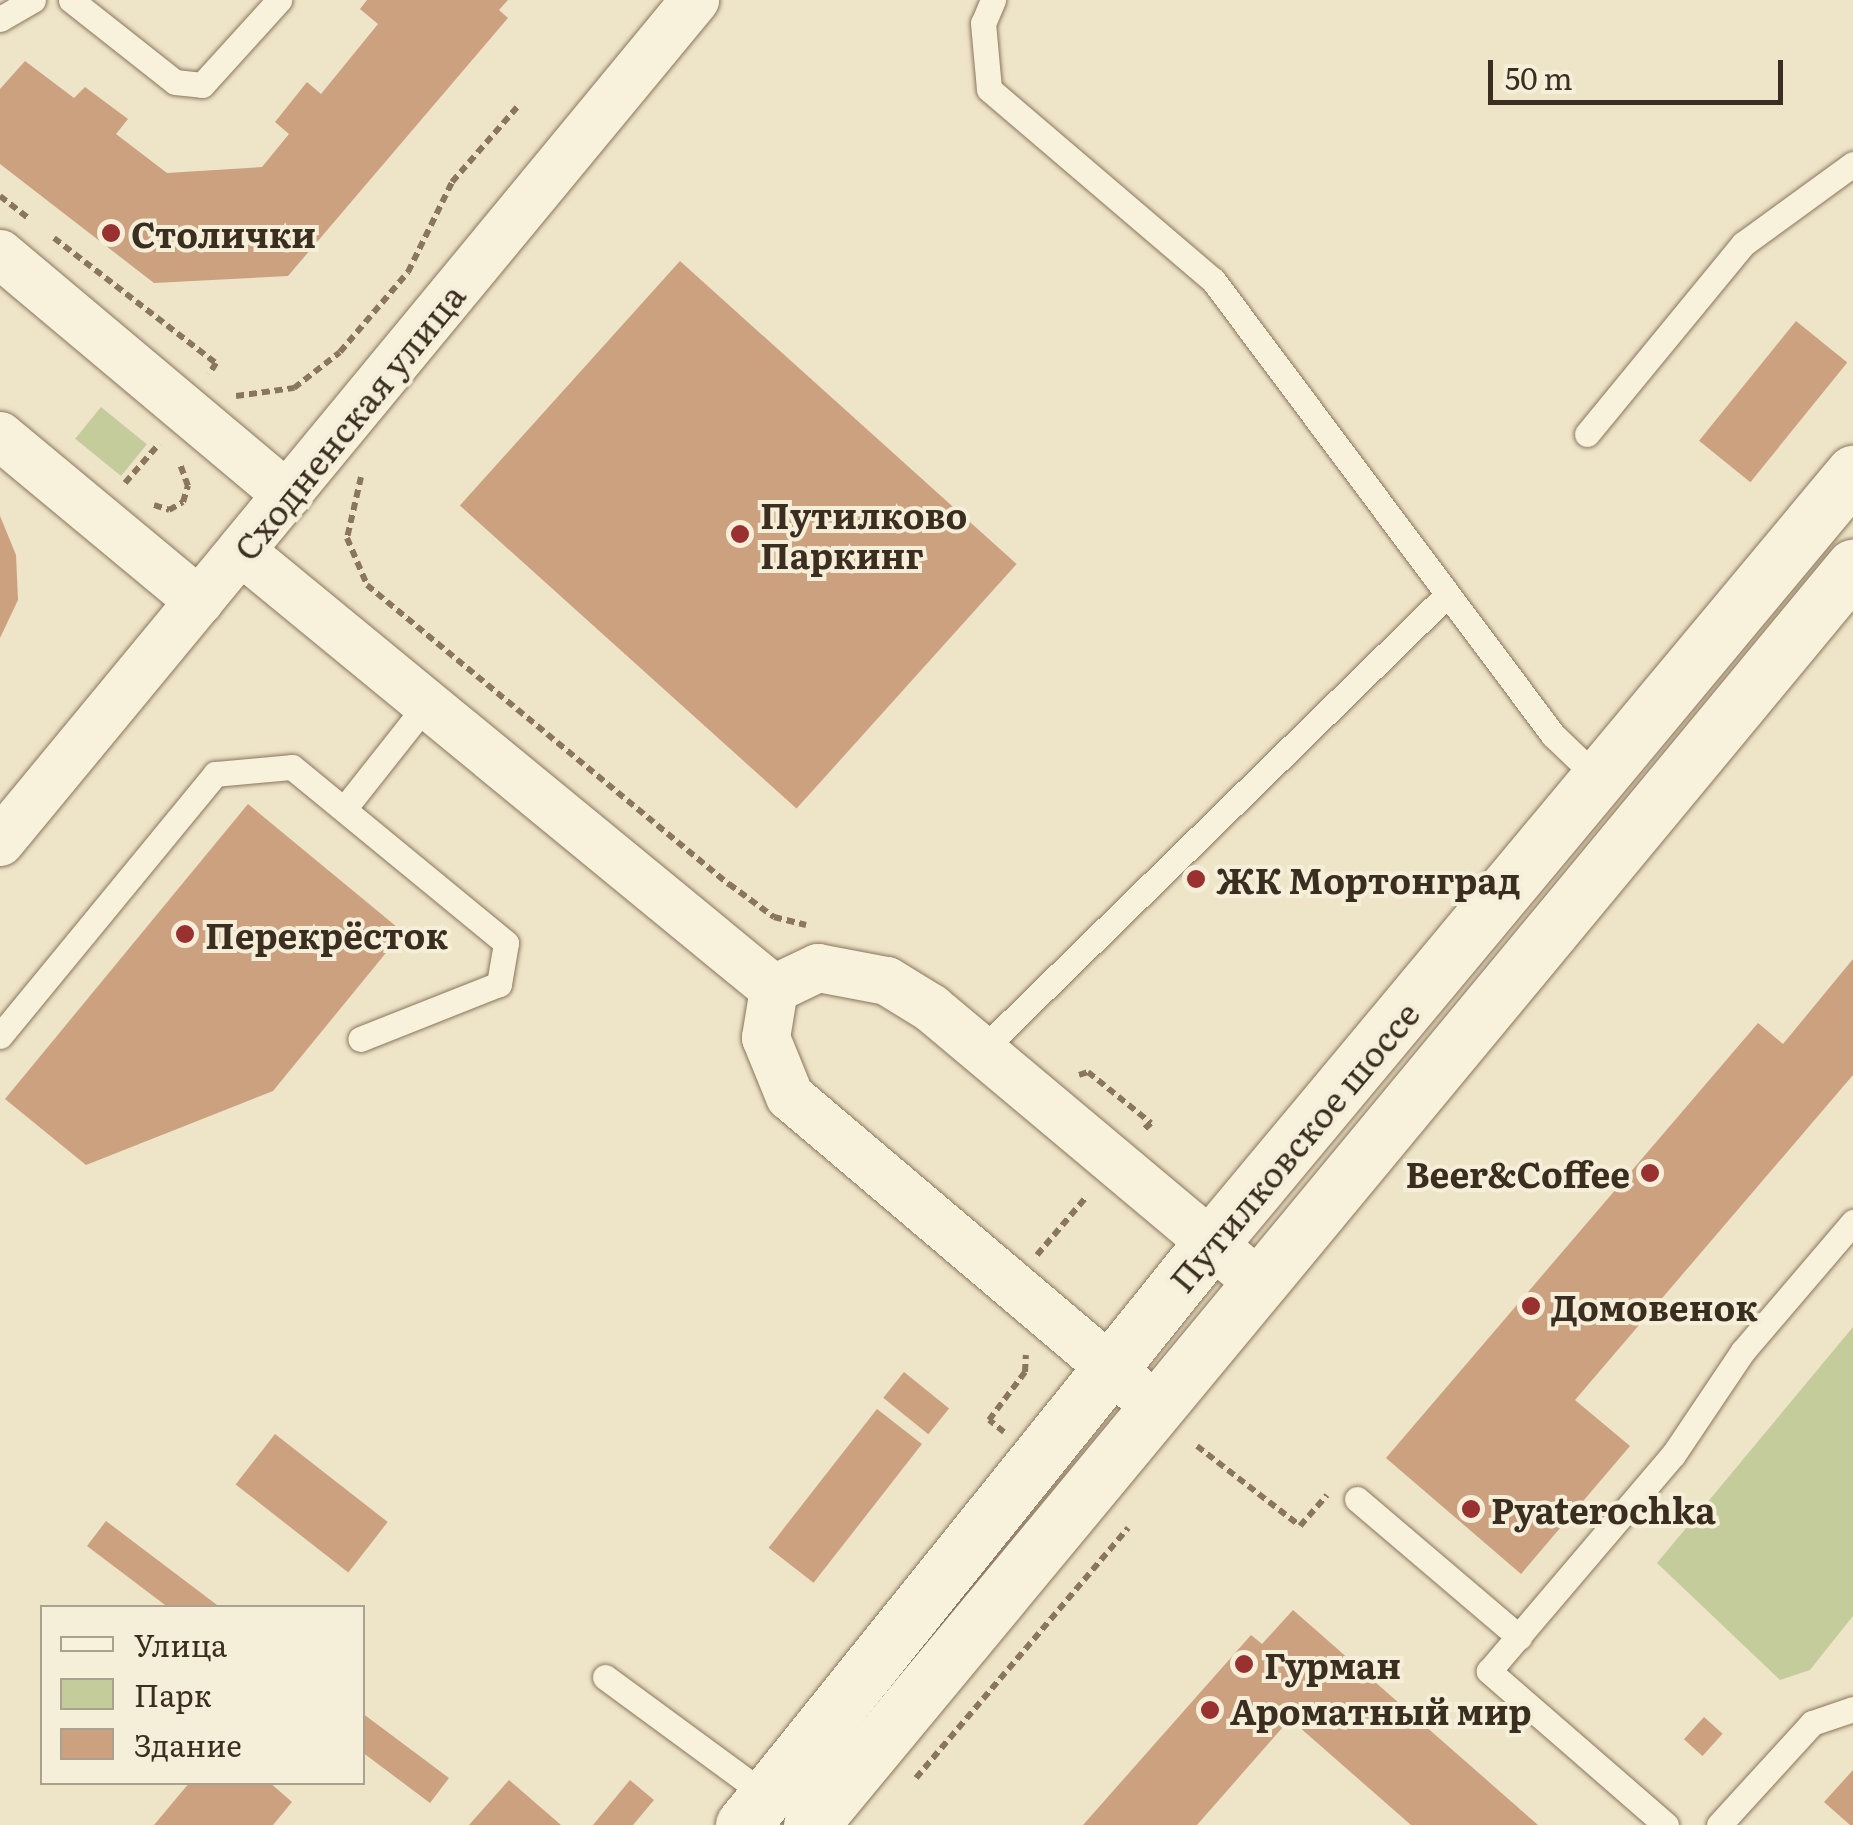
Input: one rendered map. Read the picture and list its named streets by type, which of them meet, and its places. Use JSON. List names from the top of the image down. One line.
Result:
{"streets":{"main road":["Путилковское шоссе"],"street":["Сходненская улица"]},"places":["Столички","Путилково Паркинг","ЖК Мортонград","Перекрёсток","Beer&Coffee","Домовенок","Pyaterochka","Гурман","Ароматный мир"],"legend":["Улица","Парк","Здание"],"scale_bar":"50 m"}
